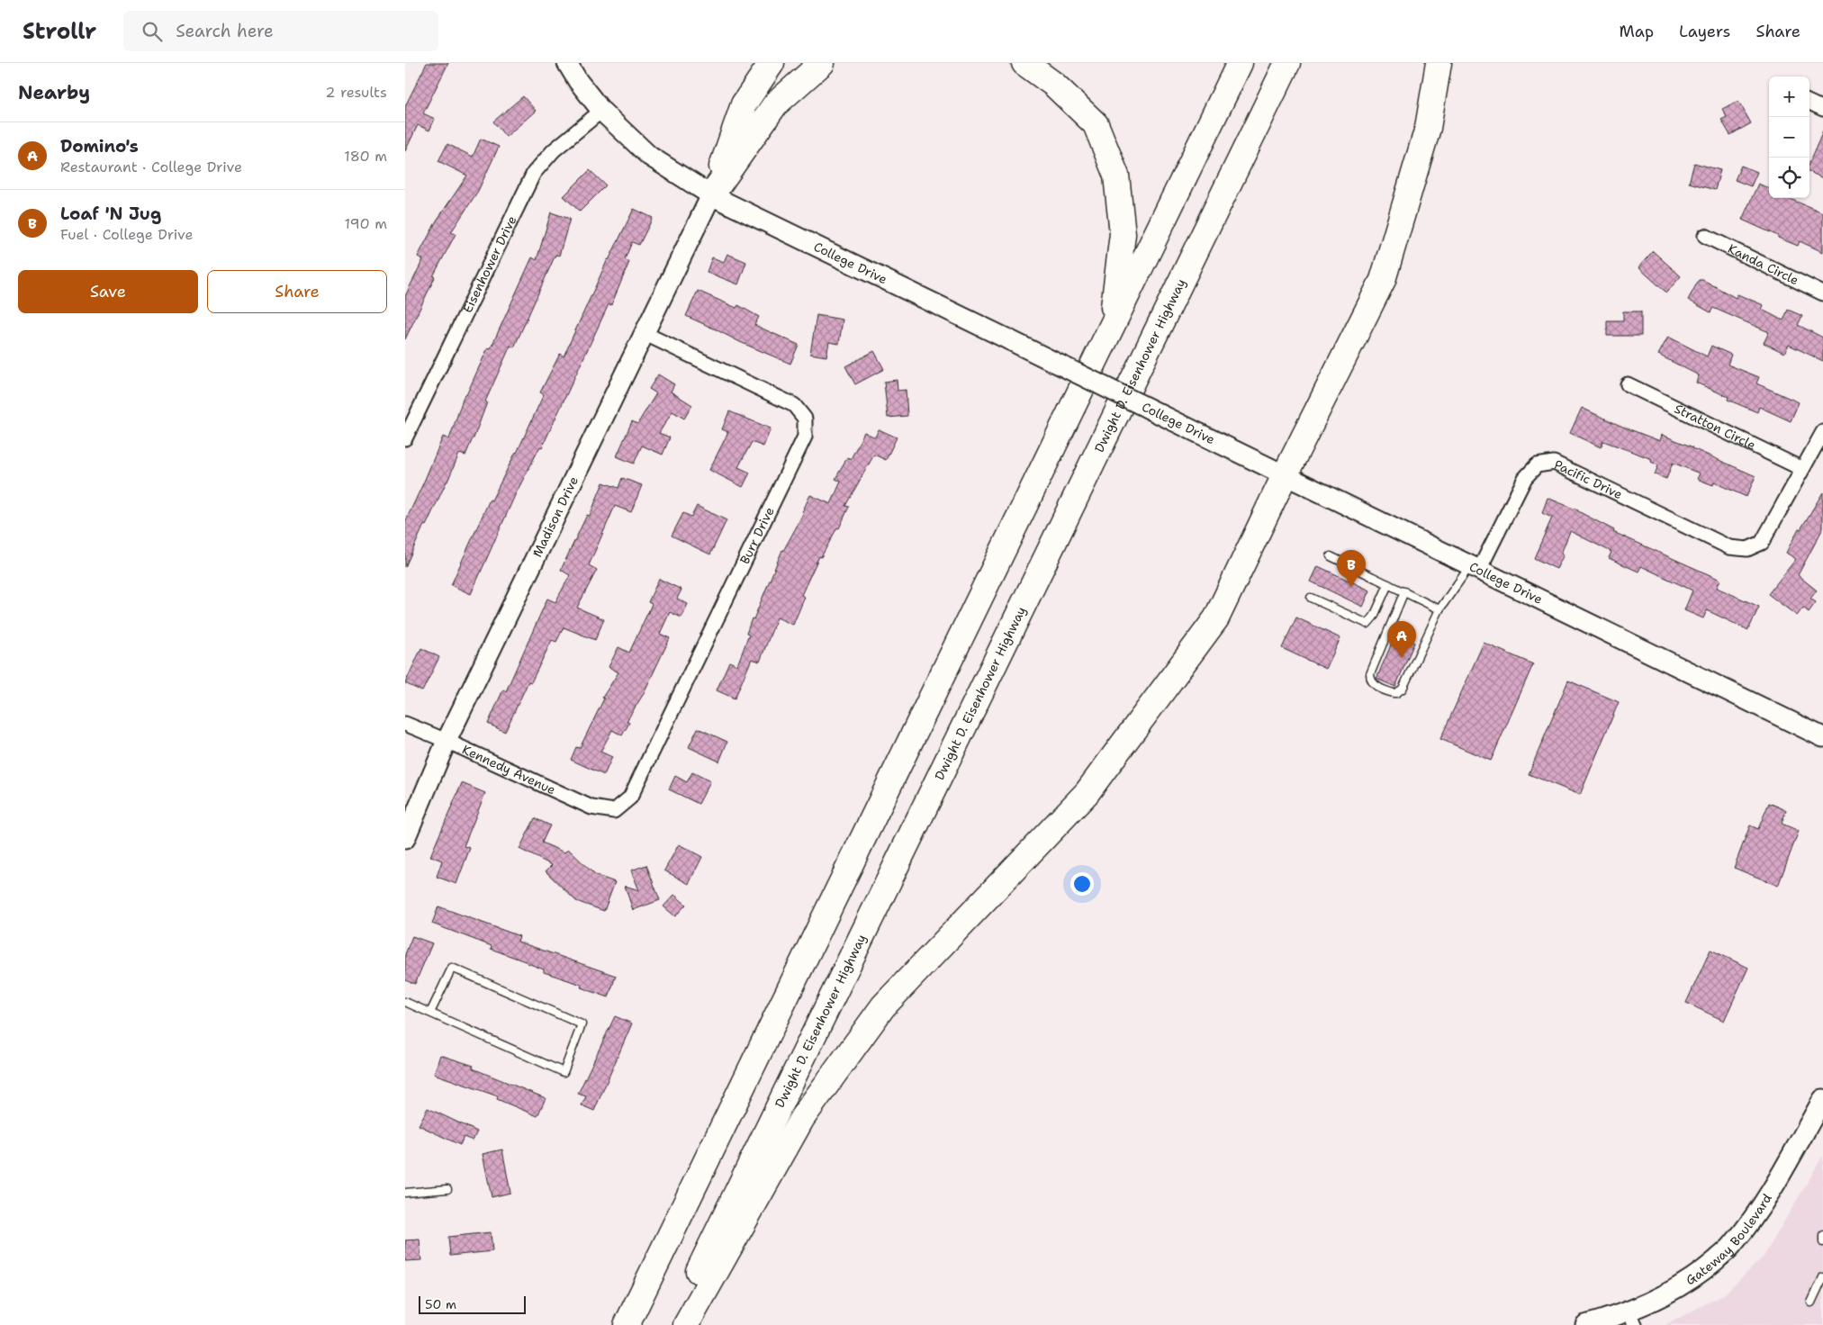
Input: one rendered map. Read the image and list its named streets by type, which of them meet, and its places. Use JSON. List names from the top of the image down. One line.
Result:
{"streets":{"highway":["Dwight D. Eisenhower Highway"],"main road":["College Drive","Madison Drive","Gateway Boulevard"],"street":["Eisenhower Drive","Kanda Circle","Stratton Circle","Pacific Drive","Burr Drive","Kennedy Avenue"]},"crossings":[["College Drive","Eisenhower Drive"],["College Drive","Pacific Drive"],["College Drive","Madison Drive"],["Stratton Circle","Pacific Drive"],["Madison Drive","Burr Drive"],["Madison Drive","Kennedy Avenue"],["Burr Drive","Kennedy Avenue"]],"scale_bar":"50 m","page":{"header":"Strollr","search":"Search here","nav":["Map","Layers","Share"],"heading":["Nearby","2 results"],"map_buttons":["+","−"],"list":[{"mark":"A","name":"Domino's","note":"Restaurant · College Drive","value":"180 m"},{"mark":"B","name":"Loaf 'N Jug","note":"Fuel · College Drive","value":"190 m"}],"buttons":["Save","Share"],"pins":["B","A"],"scale":"50 m"}}
